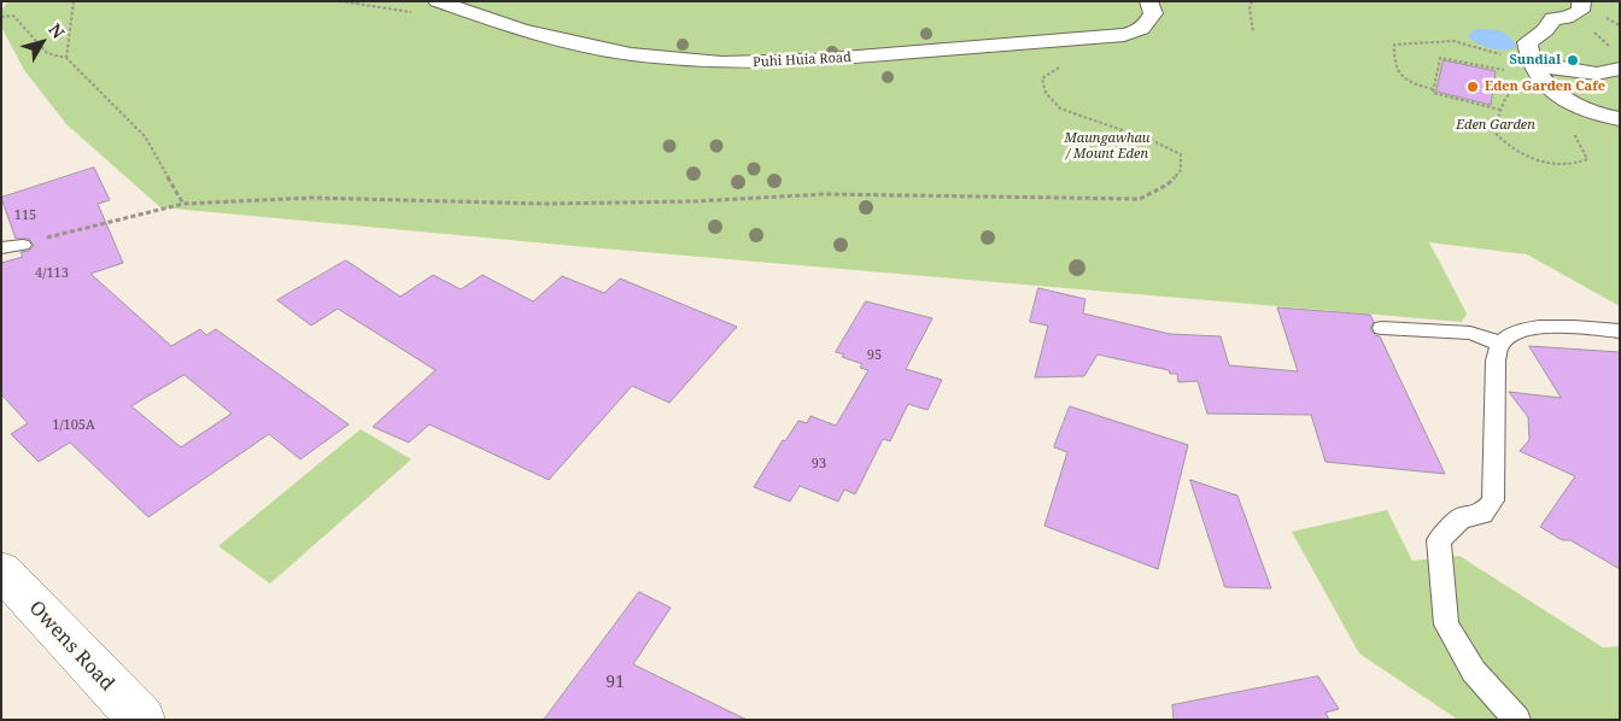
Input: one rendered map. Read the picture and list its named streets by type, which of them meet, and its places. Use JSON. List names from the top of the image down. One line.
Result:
{"streets":{"main road":["Owens Road"],"street":["Puhi Huia Road"]},"parks":["Eden Garden","Maungawhau / Mount Eden"],"places":["Sundial","Eden Garden Cafe"],"house_numbers":["115","4/113","95","1/105A","93","91"],"north":"top right"}
